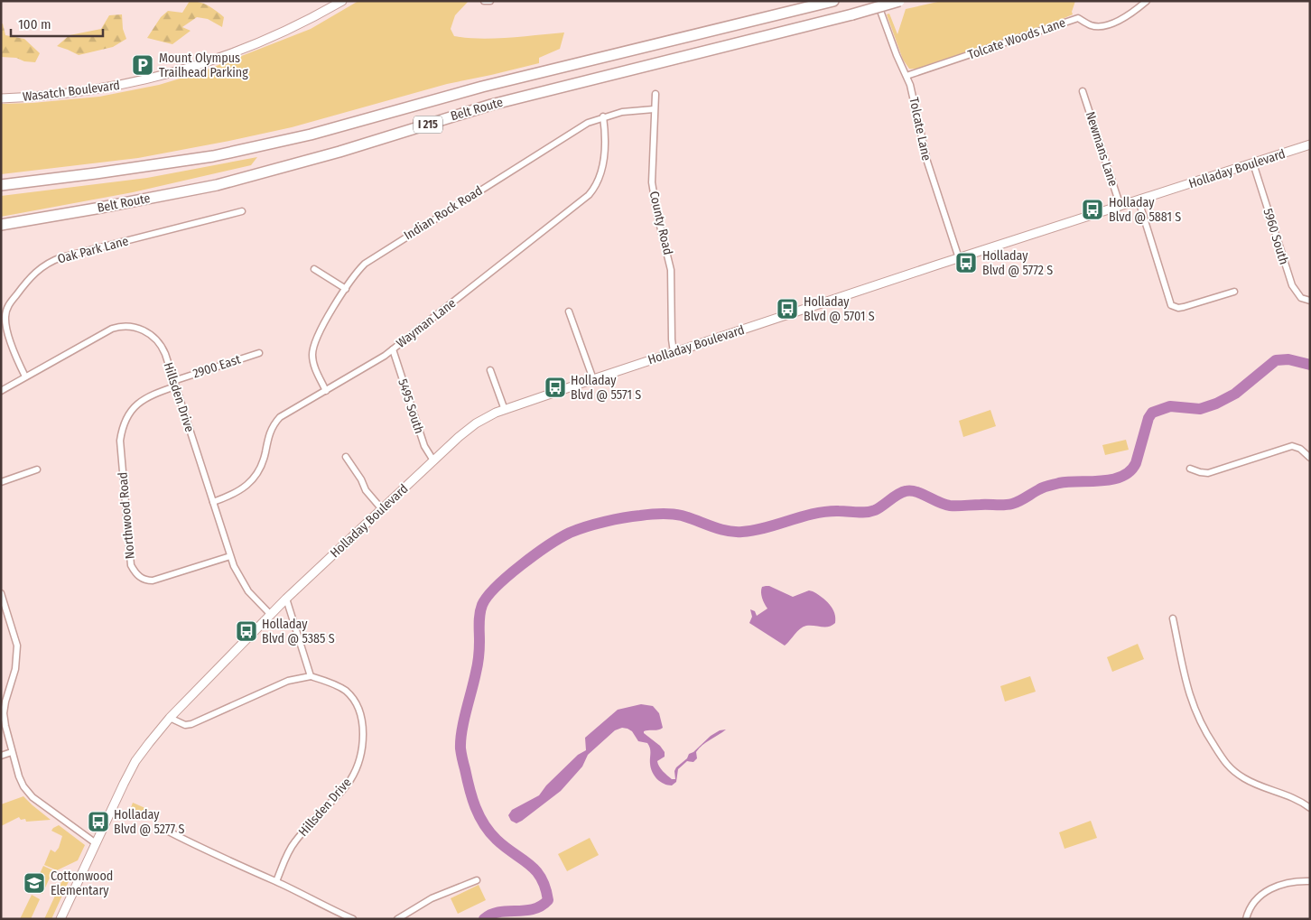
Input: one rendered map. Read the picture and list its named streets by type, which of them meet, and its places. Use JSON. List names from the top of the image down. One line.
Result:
{"streets":{"highway":["Belt Route","I 215"],"main road":["Wasatch Boulevard","Holladay Boulevard"],"street":["Tolcate Woods Lane","Tolcate Lane","Newmans Lane","Indian Rock Road","County Road","5960 South","Oak Park Lane","Wayman Lane","2900 East","Hillsden Drive","5495 South","Northwood Road"]},"crossings":[["Tolcate Woods Lane","Tolcate Lane"],["Tolcate Lane","Holladay Boulevard"],["Newmans Lane","Holladay Boulevard"],["Holladay Boulevard","County Road"],["Holladay Boulevard","5960 South"],["Holladay Boulevard","Hillsden Drive"],["Holladay Boulevard","5495 South"],["Indian Rock Road","County Road"],["Indian Rock Road","Wayman Lane"],["Oak Park Lane","Hillsden Drive"],["Wayman Lane","Hillsden Drive"],["Wayman Lane","5495 South"],["2900 East","Hillsden Drive"],["2900 East","Northwood Road"],["Hillsden Drive","Northwood Road"]],"places":{"parking":["Mount Olympus Trailhead Parking"],"bus stop":["Holladay Blvd @ 5881 S","Holladay Blvd @ 5772 S","Holladay Blvd @ 5701 S","Holladay Blvd @ 5571 S","Holladay Blvd @ 5385 S","Holladay Blvd @ 5277 S"],"school or university":["Cottonwood Elementary"]},"scale_bar":"100 m"}
